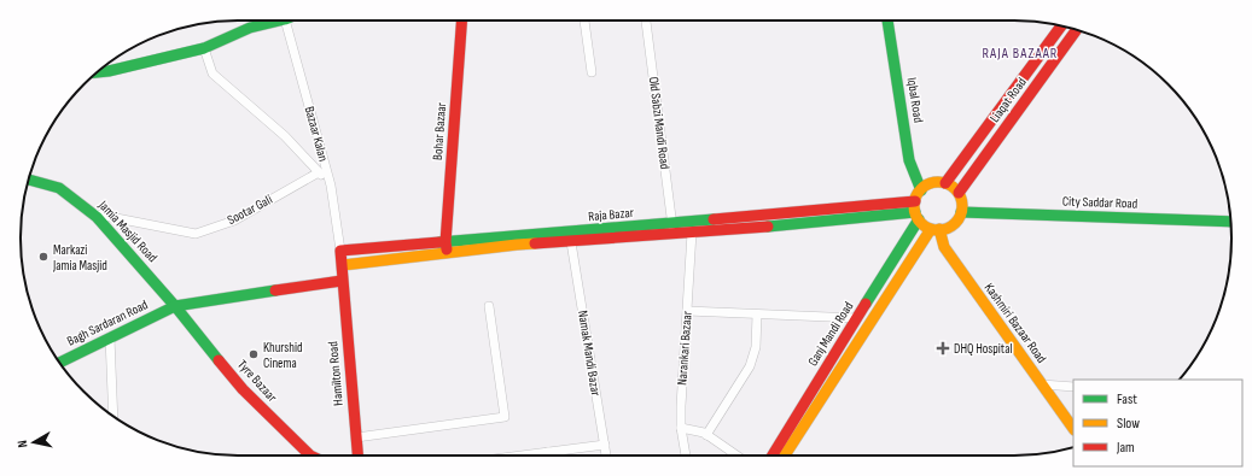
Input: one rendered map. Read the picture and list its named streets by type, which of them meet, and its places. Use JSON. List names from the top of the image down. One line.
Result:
{"streets":{"main road":["Iqbal Road","Liaqat Road","Bohar Bazaar","City Saddar Road","Raja Bazar","Jamia Masjid Road","Bagh Sardaran Road","Kashmiri Bazaar Road","Ganj Mandi Road","Hamilton Road","Tyre Bazaar"],"street":["Old Sabzi Mandi Road","Bazaar Kalan","Sootar Gali","Narankari Bazaar","Namak Mandi Bazar"]},"crossings":[["Iqbal Road","Liaqat Road"],["Iqbal Road","City Saddar Road"],["Iqbal Road","Raja Bazar"],["Iqbal Road","Kashmiri Bazaar Road"],["Iqbal Road","Ganj Mandi Road"],["Liaqat Road","City Saddar Road"],["Liaqat Road","Raja Bazar"],["Liaqat Road","Kashmiri Bazaar Road"],["Liaqat Road","Ganj Mandi Road"],["Old Sabzi Mandi Road","Raja Bazar"],["Bohar Bazaar","Raja Bazar"],["Bazaar Kalan","Raja Bazar"],["City Saddar Road","Raja Bazar"],["City Saddar Road","Kashmiri Bazaar Road"],["City Saddar Road","Ganj Mandi Road"],["Sootar Gali","Jamia Masjid Road"],["Raja Bazar","Kashmiri Bazaar Road"],["Raja Bazar","Ganj Mandi Road"],["Jamia Masjid Road","Bagh Sardaran Road"],["Jamia Masjid Road","Tyre Bazaar"],["Bagh Sardaran Road","Hamilton Road"],["Bagh Sardaran Road","Tyre Bazaar"],["Kashmiri Bazaar Road","Ganj Mandi Road"]],"districts":["RAJA BAZAAR"],"places":{"other":["Markazi Jamia Masjid","Khurshid Cinema"],"health":["DHQ Hospital"]},"legend":["Fast","Slow","Jam"],"north":"left"}
